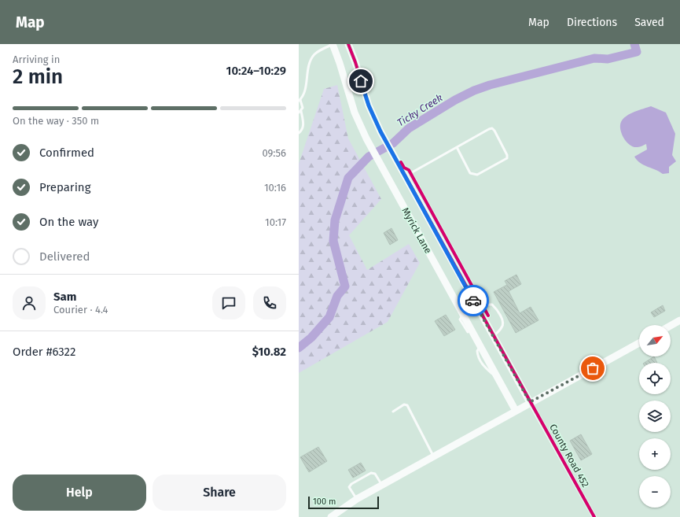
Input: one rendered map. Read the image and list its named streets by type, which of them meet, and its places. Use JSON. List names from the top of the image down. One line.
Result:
{"streets":{"street":["Myrick Lane","County Road 452"]},"crossings":[["Myrick Lane","County Road 452"]],"water":["Ticky Creek"],"scale_bar":"100 m","north":"top right","page":{"header":"Map","nav":["Map","Directions","Saved"],"heading":["2 min","Arriving in","10:24–10:29"],"panel":["Sam","Courier · 4.4","Order #6322","$10.82"],"bar":"On the way · 350 m","list":[["Confirmed","09:56"],["Preparing","10:16"],["On the way","10:17"],"Delivered"],"map_buttons":["+","−"],"buttons":["Help","Share"],"scale":"100 m"}}
